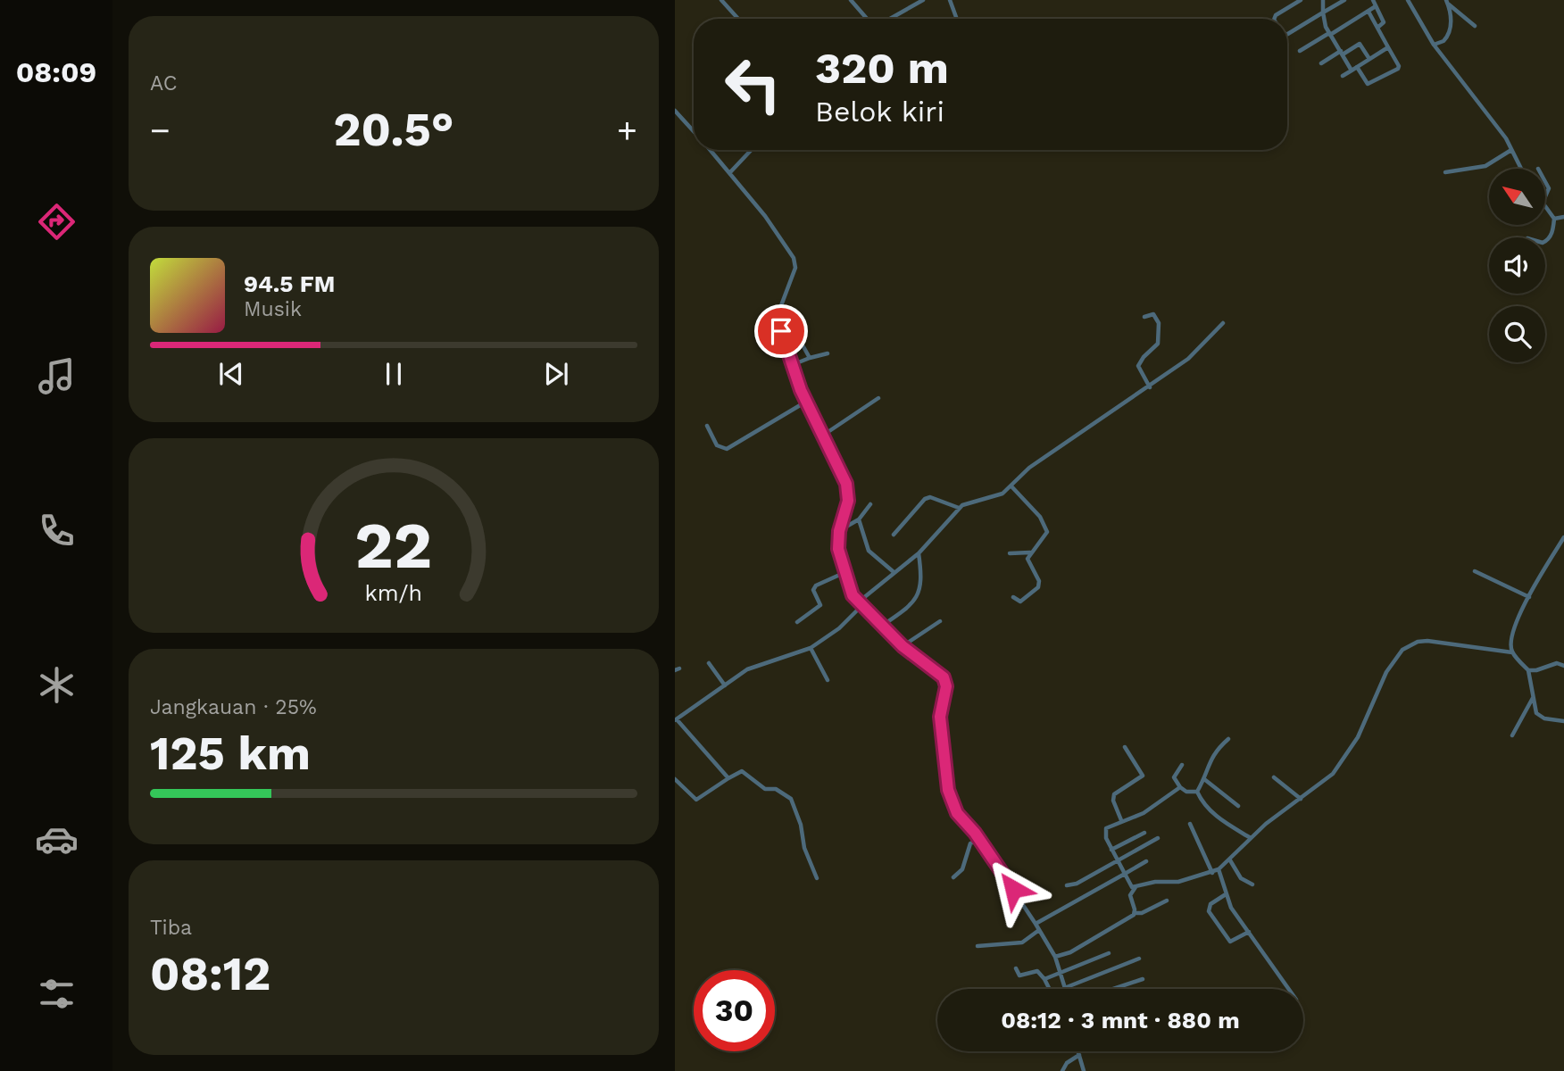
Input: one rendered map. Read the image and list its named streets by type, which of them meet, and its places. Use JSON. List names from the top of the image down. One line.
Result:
{"north":"top left","page":{"tabs":"08:09","tile":["AC",["Jangkauan · 25%","125 km"],["Tiba","08:12"]],"turn":["320 m","Belok kiri"],"heat":["−","20.5°","+"],"song":["94.5 FM","Musik"],"limit":"30","trip":"08:12 · 3 mnt · 880 m","gauge":["22","km/h"]}}
